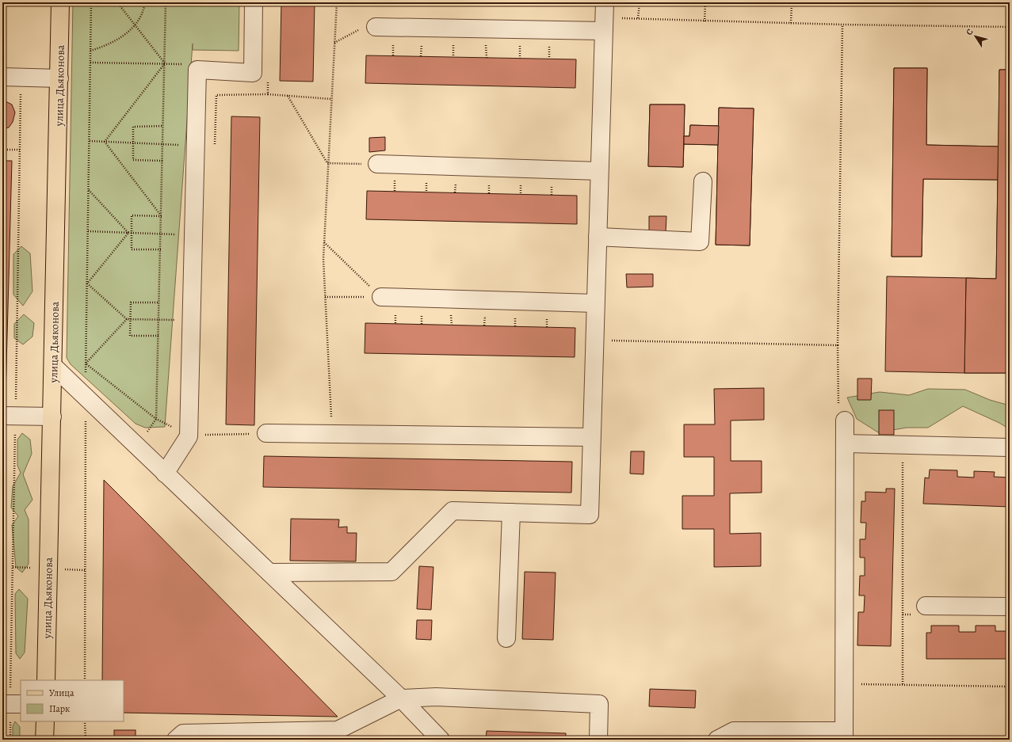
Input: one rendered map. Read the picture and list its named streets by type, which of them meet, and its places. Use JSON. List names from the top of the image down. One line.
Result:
{"streets":{"main road":["улица Дьяконова"]},"legend":["Улица","Парк"],"north":"top left"}
